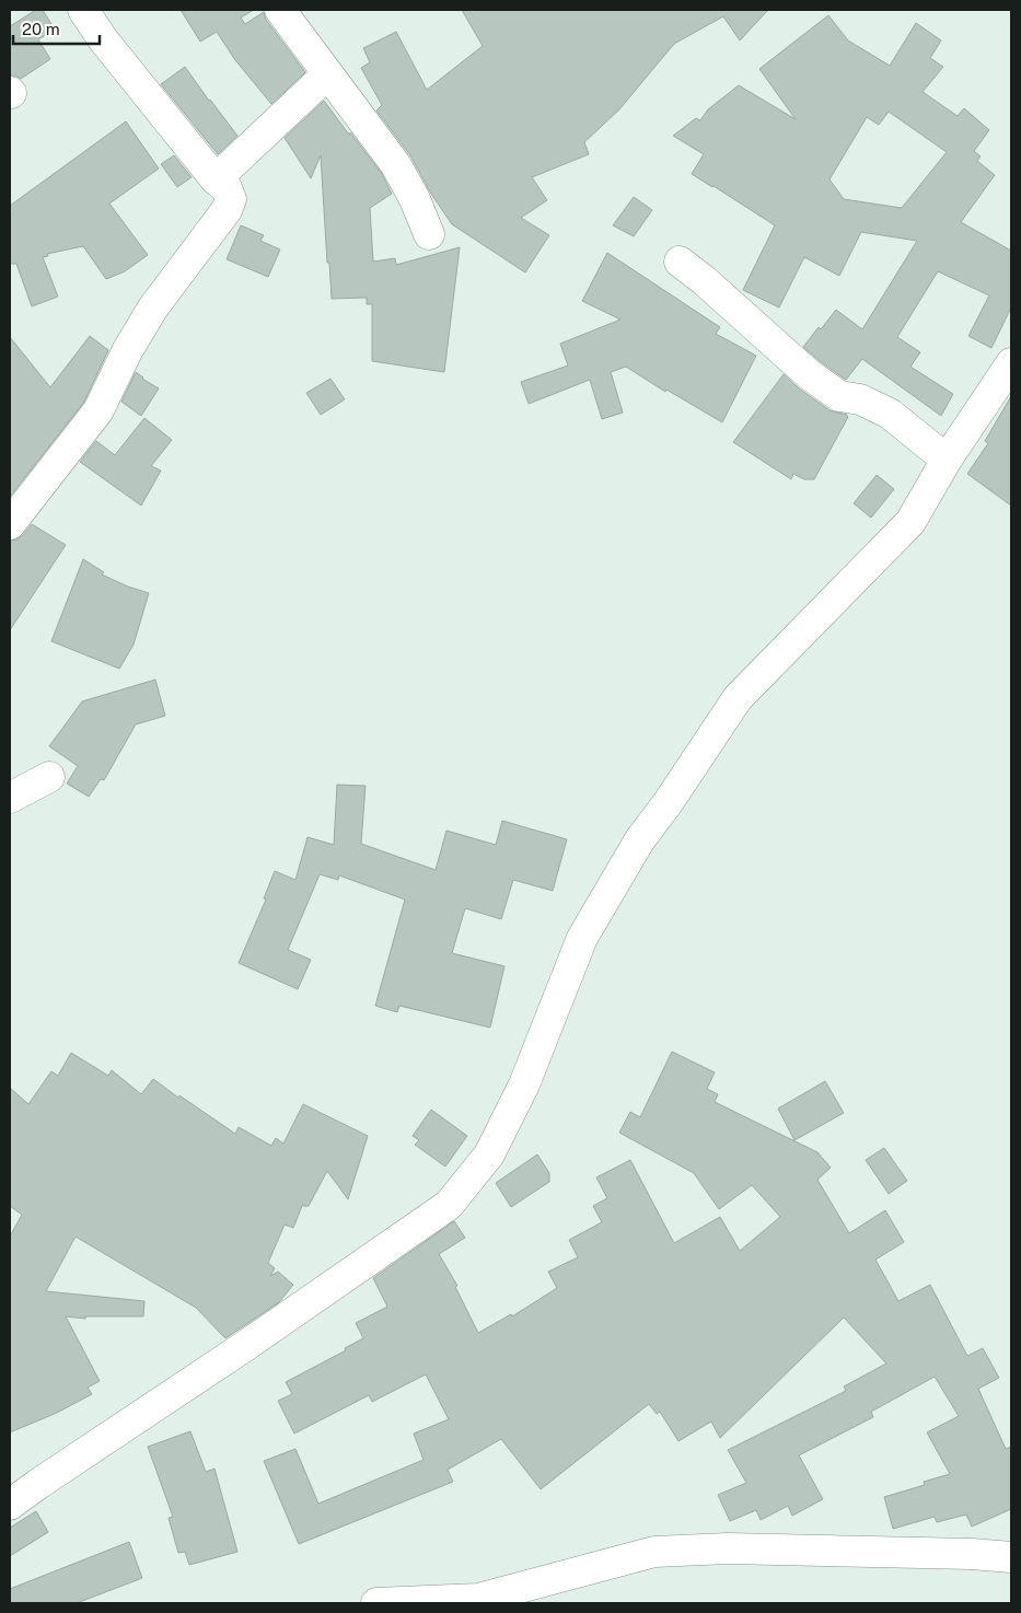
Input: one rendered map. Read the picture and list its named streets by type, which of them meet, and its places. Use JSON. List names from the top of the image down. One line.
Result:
{"scale_bar":"20 m"}
